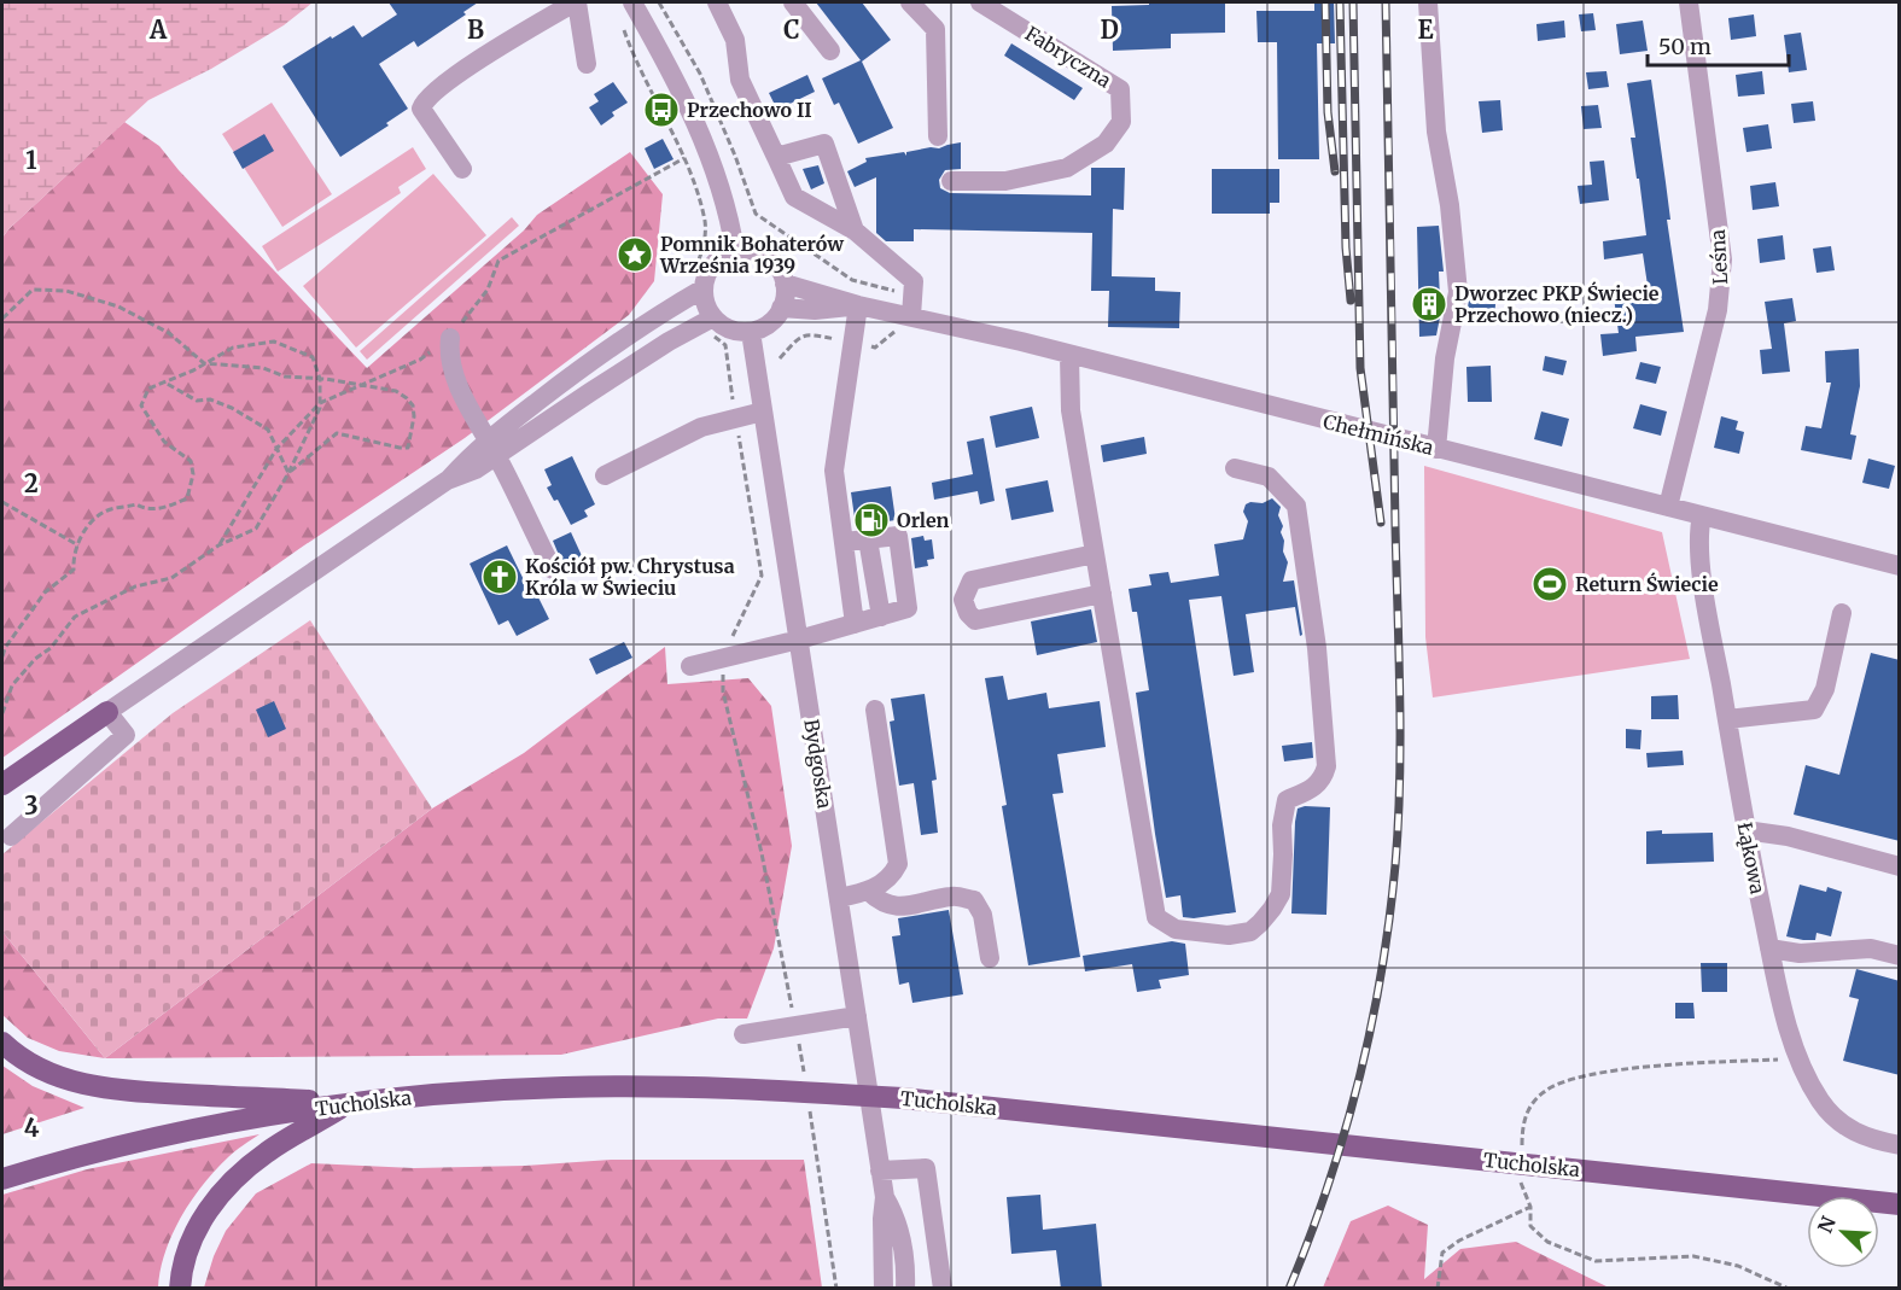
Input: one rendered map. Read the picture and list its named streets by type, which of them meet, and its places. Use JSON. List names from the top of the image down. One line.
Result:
{"streets":{"main road":["Tucholska"],"street":["Fabryczna","Leśna","Chełmińska","Bydgoska","Łąkowa"]},"crossings":[["Leśna","Chełmińska"],["Chełmińska","Bydgoska"],["Chełmińska","Łąkowa"]],"places":{"bus stop":["Przechowo II"],"place":["Pomnik Bohaterów Września 1939"],"building":["Dworzec PKP Świecie Przechowo (niecz.)"],"fuel station":["Orlen"],"church":["Kościół pw. Chrystusa Króla w Świeciu"],"sports":["Return Świecie"]},"scale_bar":"50 m","north":"top left","grid":{"columns":["A","B","C","D","E"],"rows":["1","2","3","4"]}}
